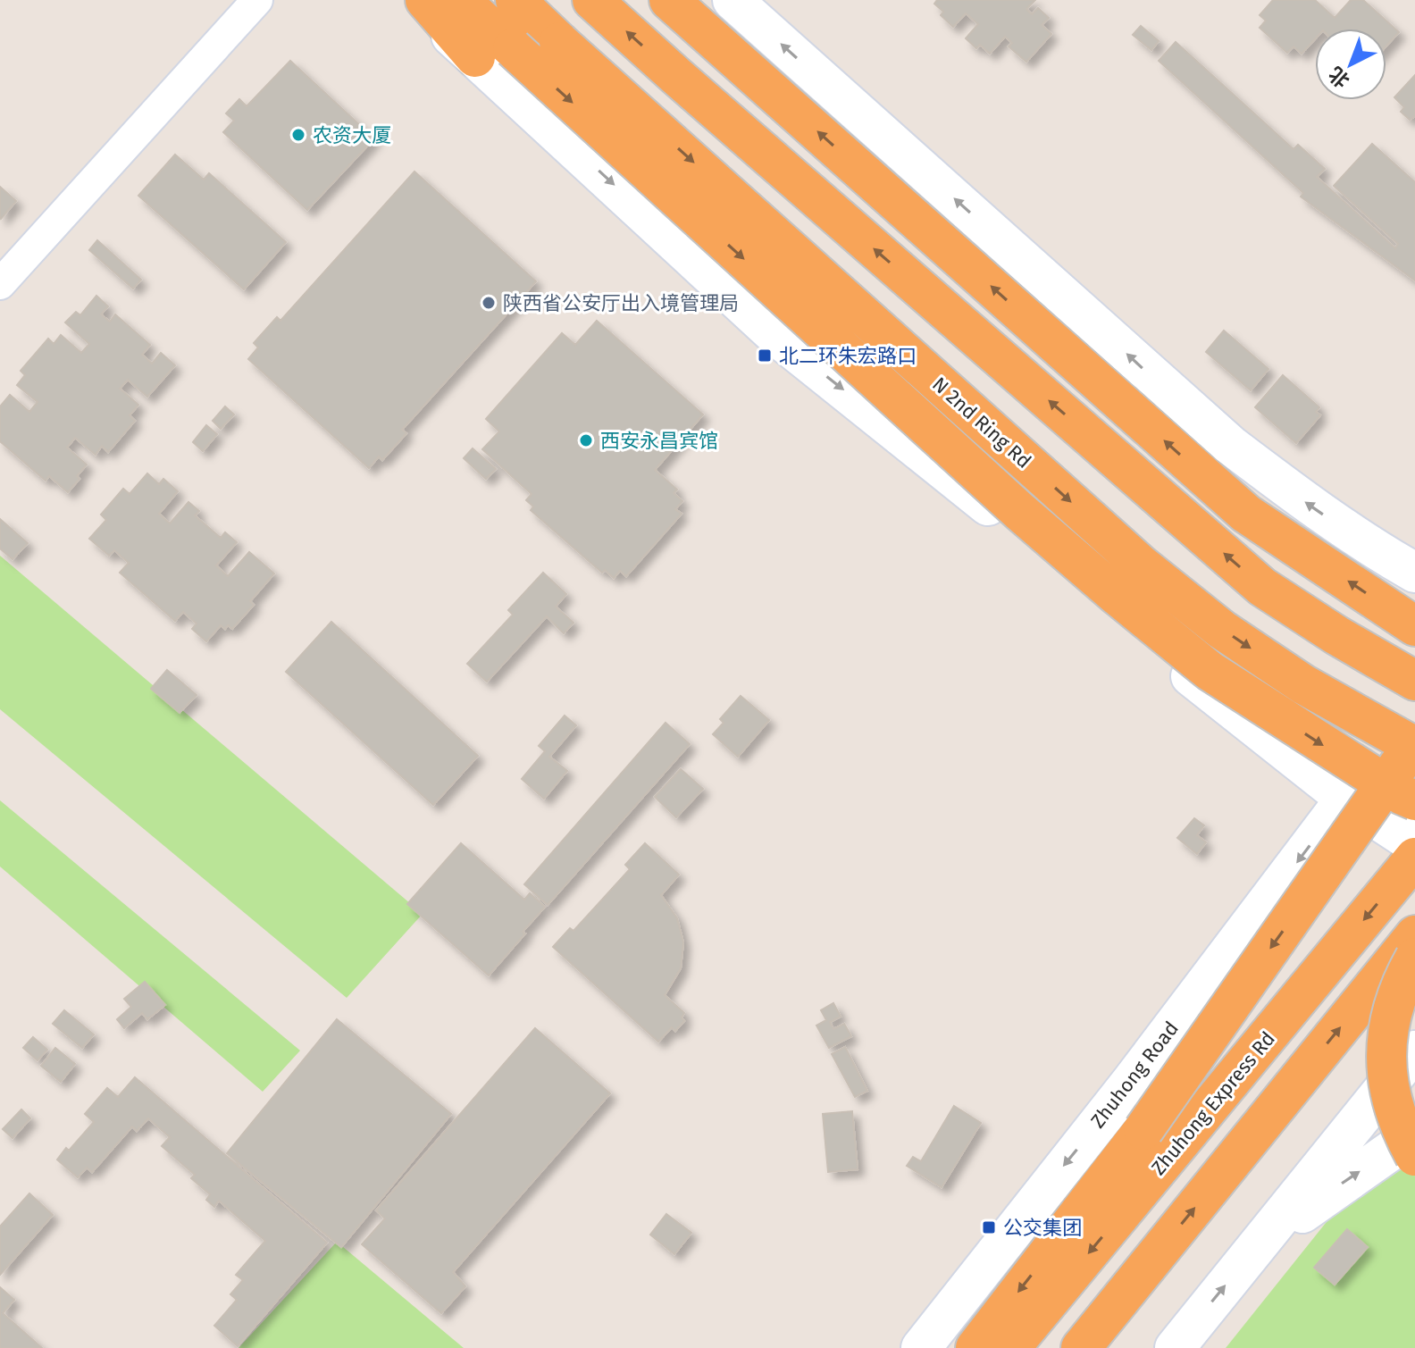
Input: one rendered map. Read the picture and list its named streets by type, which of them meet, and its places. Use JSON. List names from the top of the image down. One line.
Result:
{"streets":{"highway":["N 2nd Ring Rd","Zhuhong Express Rd"],"main road":["Zhuhong Road"]},"places":{"other":["农资大厦","陕西省公安厅出入境管理局","西安永昌宾馆"],"transit":["北二环朱宏路口","公交集团"]},"north":"bottom left"}
